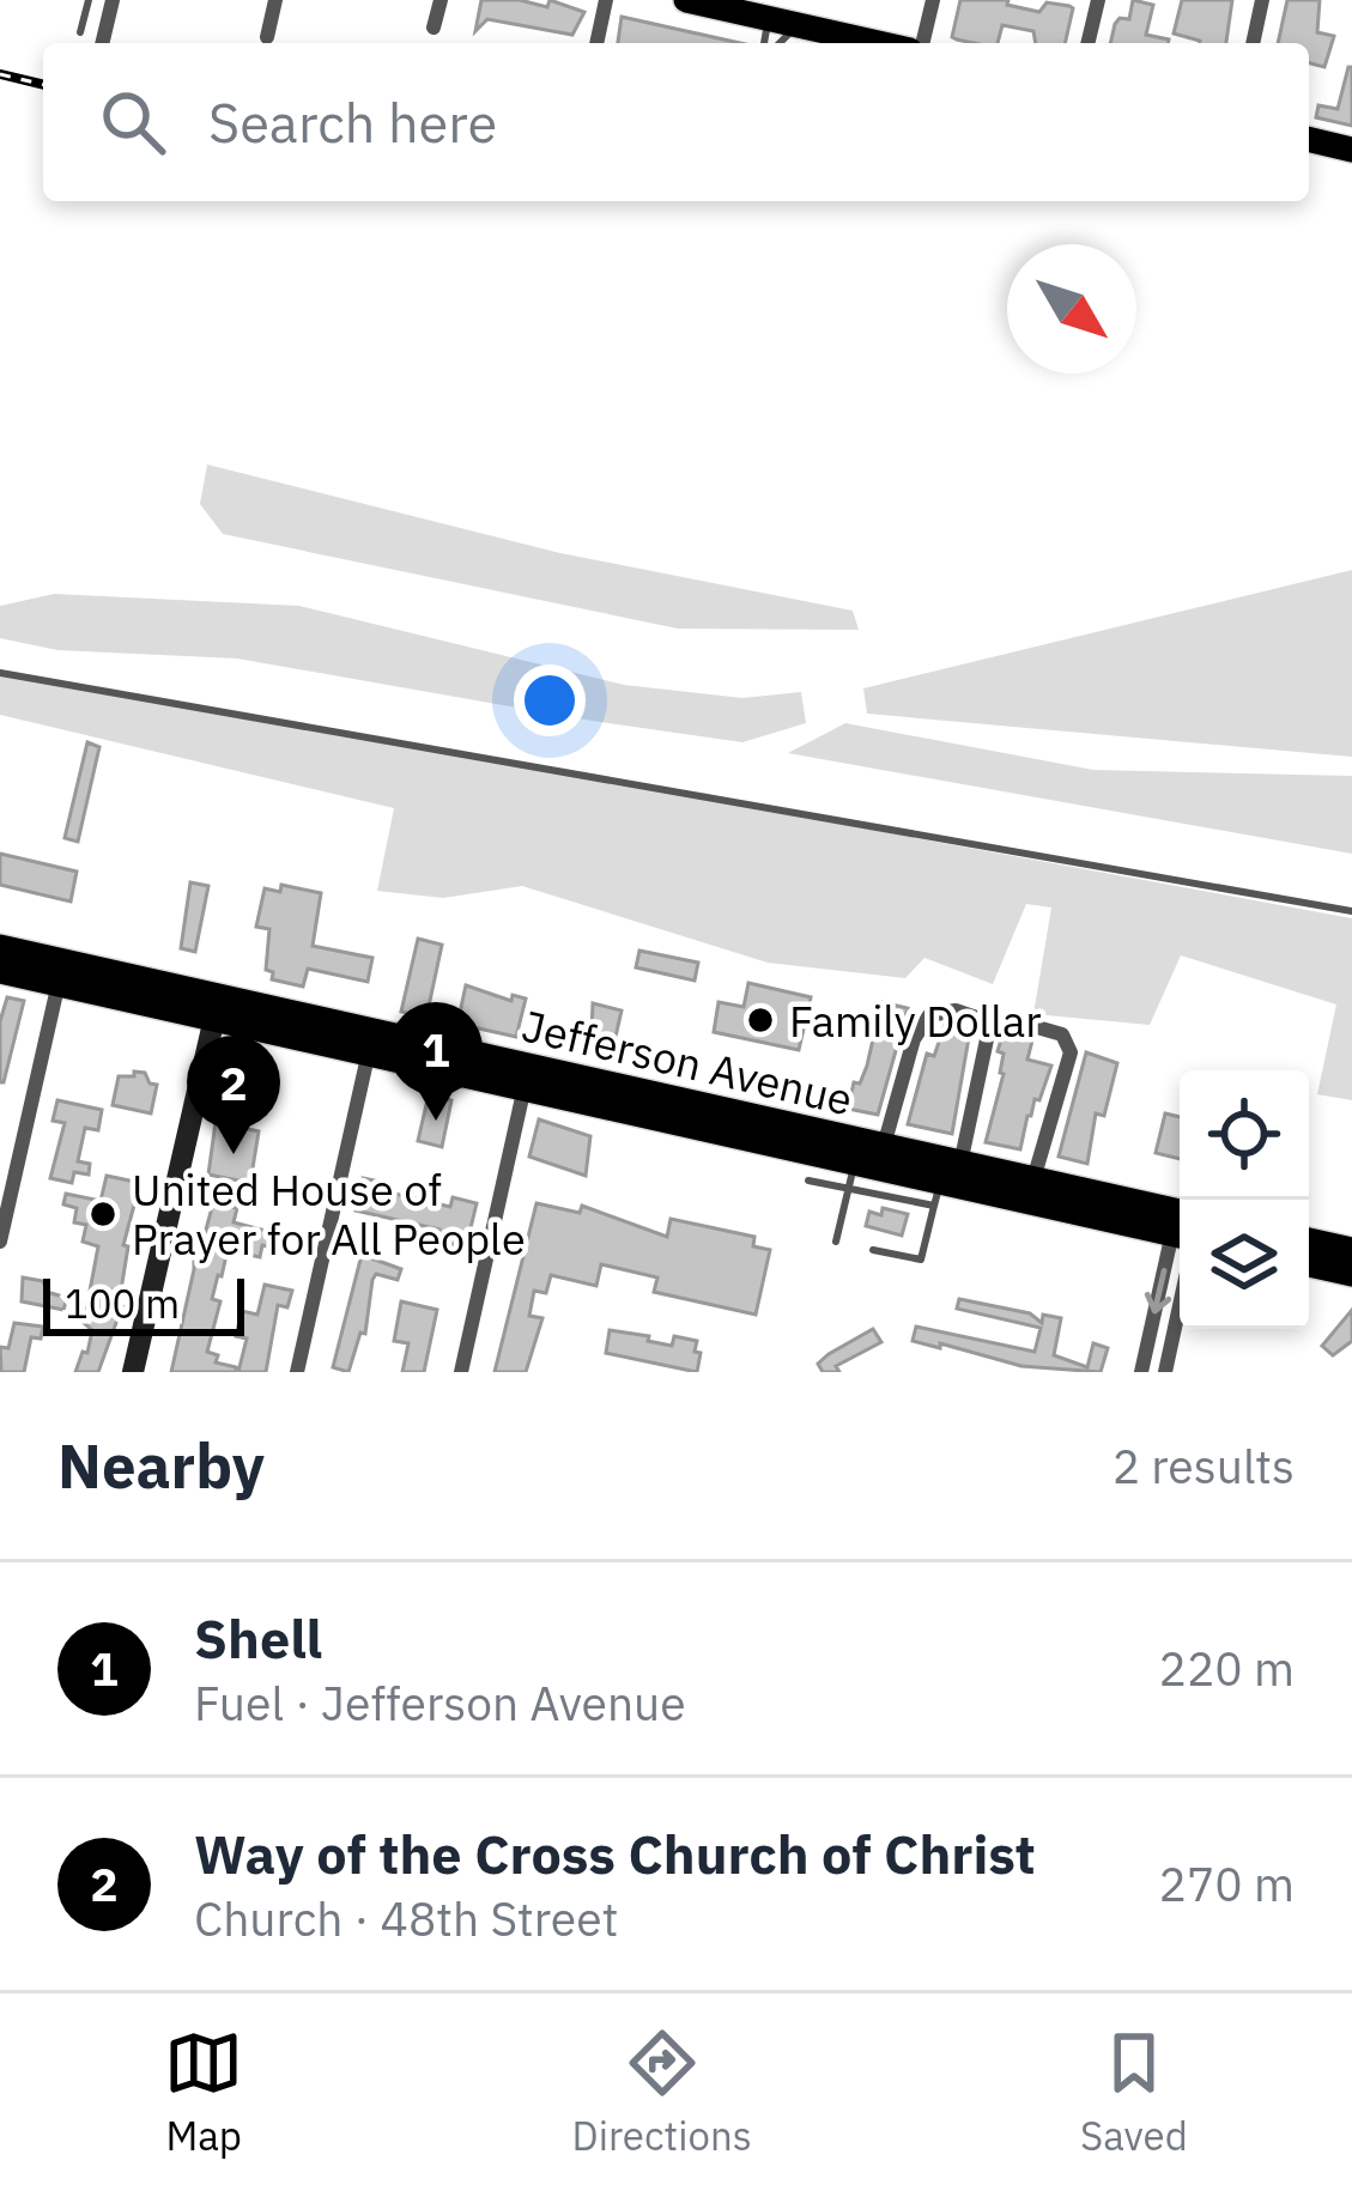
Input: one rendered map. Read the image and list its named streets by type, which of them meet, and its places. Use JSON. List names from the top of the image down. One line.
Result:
{"streets":{"main road":["Jefferson Avenue"]},"places":["Family Dollar","United House of Prayer for All People"],"scale_bar":"100 m","north":"bottom right","page":{"search":"Search here","pins":["1","2"],"scale":"100 m","heading":["Nearby","2 results"],"list":[{"mark":"1","name":"Shell","note":"Fuel · Jefferson Avenue","value":"220 m"},{"mark":"2","name":"Way of the Cross Church of Christ","note":"Church · 48th Street","value":"270 m"}],"nav":["Map","Directions","Saved"]}}
